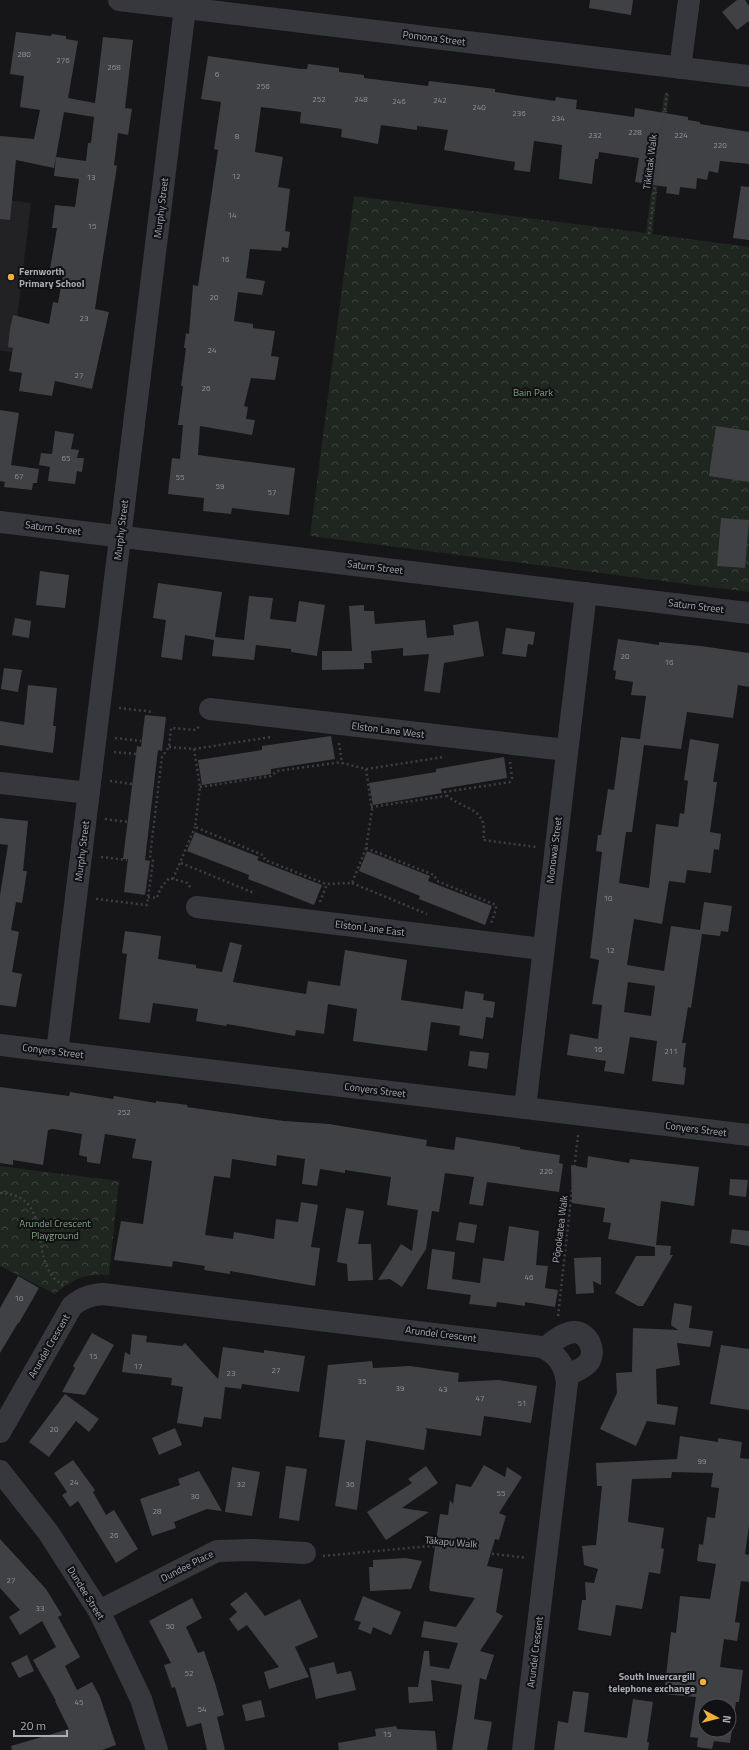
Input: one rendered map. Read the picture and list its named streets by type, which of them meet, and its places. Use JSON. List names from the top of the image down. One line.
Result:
{"streets":{"street":["Pomona Street","Murphy Street","Saturn Street","Elston Lane West","Monowai Street","Elston Lane East","Conyers Street","Arundel Crescent","Dundee Place","Dundee Street"],"path":["Tikkitak Walk","Pōpokatea Walk","Tākapu Walk"]},"crossings":[["Pomona Street","Murphy Street"],["Murphy Street","Saturn Street"],["Murphy Street","Conyers Street"],["Saturn Street","Monowai Street"],["Elston Lane West","Monowai Street"],["Monowai Street","Elston Lane East"],["Monowai Street","Conyers Street"],["Tākapu Walk","Dundee Place"],["Dundee Place","Dundee Street"]],"parks":["Bain Park","Arundel Crescent Playground"],"places":["Fernworth Primary School","South Invercargill telephone exchange"],"house_numbers":["280","276","268","6","256","252","248","242","246","240","236","234","228","232","224","8","220","12","13","14","15","16","20","23","24","27","26","65","67","55","59","57","20","16","10","12","16","211","252","220","46","10","15","17","27","23","35","39","43","47","51","20","99","24","32","36","55","30","28","26","27","33","50","52","45","54","15"],"scale_bar":"20 m","north":"right"}
